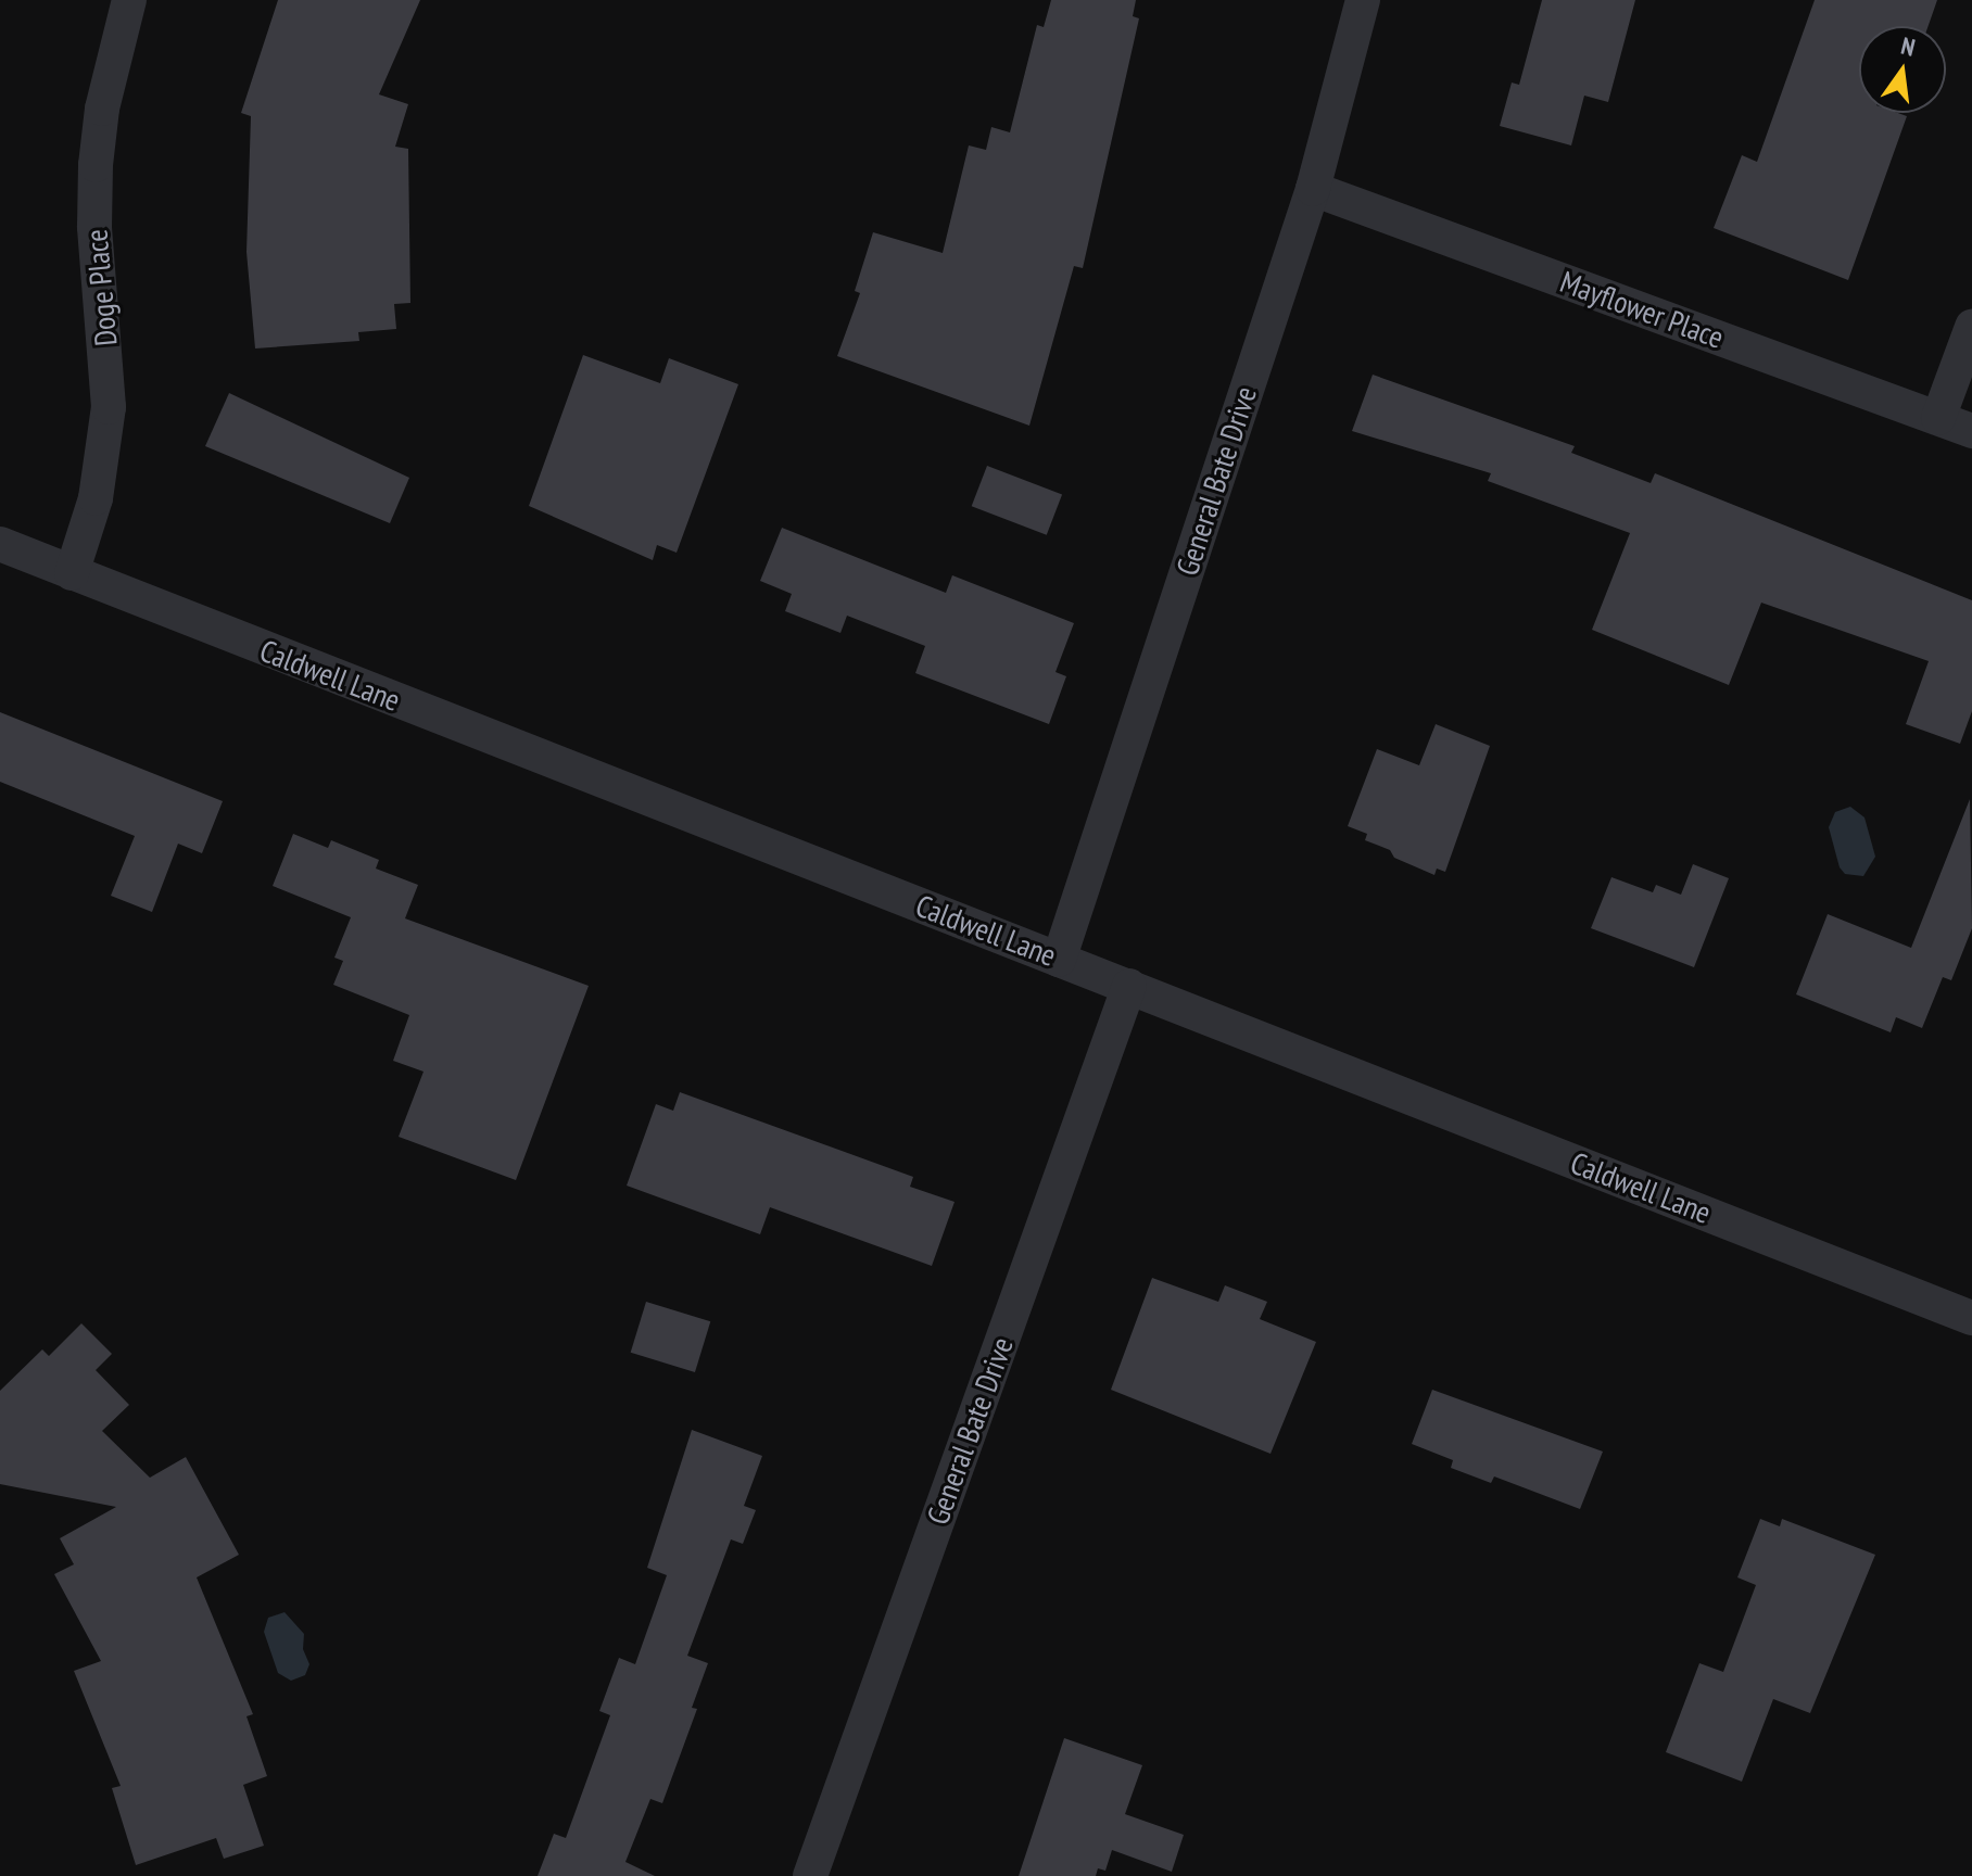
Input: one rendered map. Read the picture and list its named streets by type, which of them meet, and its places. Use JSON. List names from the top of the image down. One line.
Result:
{"streets":{"street":["Doge Place","Mayflower Place","General Bate Drive","Caldwell Lane"]},"crossings":[["Doge Place","Caldwell Lane"],["Mayflower Place","General Bate Drive"],["General Bate Drive","Caldwell Lane"]],"north":"top"}
